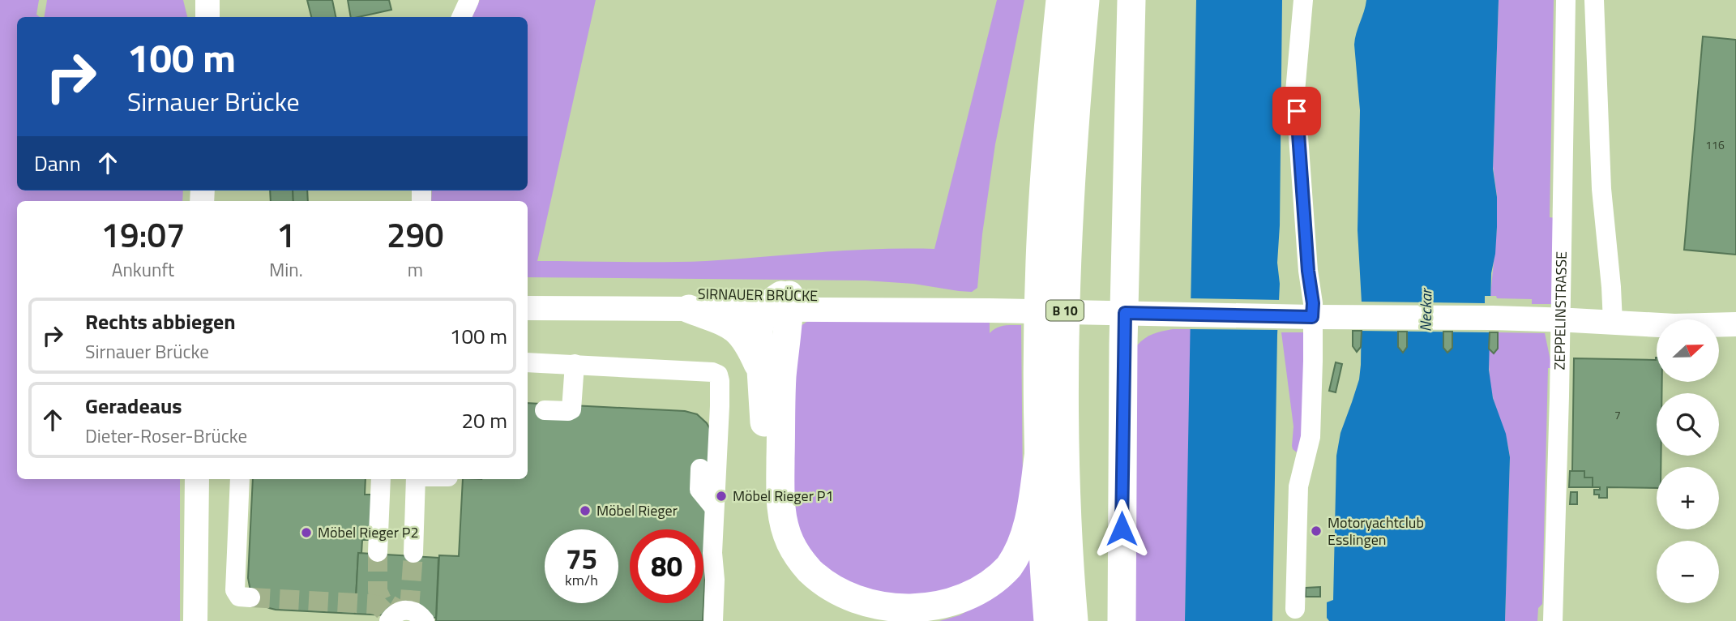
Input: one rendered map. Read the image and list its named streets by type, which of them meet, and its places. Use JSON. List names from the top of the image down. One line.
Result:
{"streets":{"highway":["B 10"],"main road":["SIRNAUER BRÜCKE"],"street":["ZEPPELINSTRASSE"]},"water":["Neckar"],"places":["Möbel Rieger P1","Möbel Rieger","Motoryachtclub Esslingen","Möbel Rieger P2"],"house_numbers":["116","7"],"north":"right","page":{"turn":["100 m","Sirnauer Brücke"],"then":"Dann","eta":["19:07","Ankunft","1","Min.","290","m"],"list":[{"name":"Rechts abbiegen","note":"Sirnauer Brücke","value":"100 m"},{"name":"Geradeaus","note":"Dieter-Roser-Brücke","value":"20 m"}],"map_buttons":["+","−"],"speed":"75 km/h","limit":"80"}}
